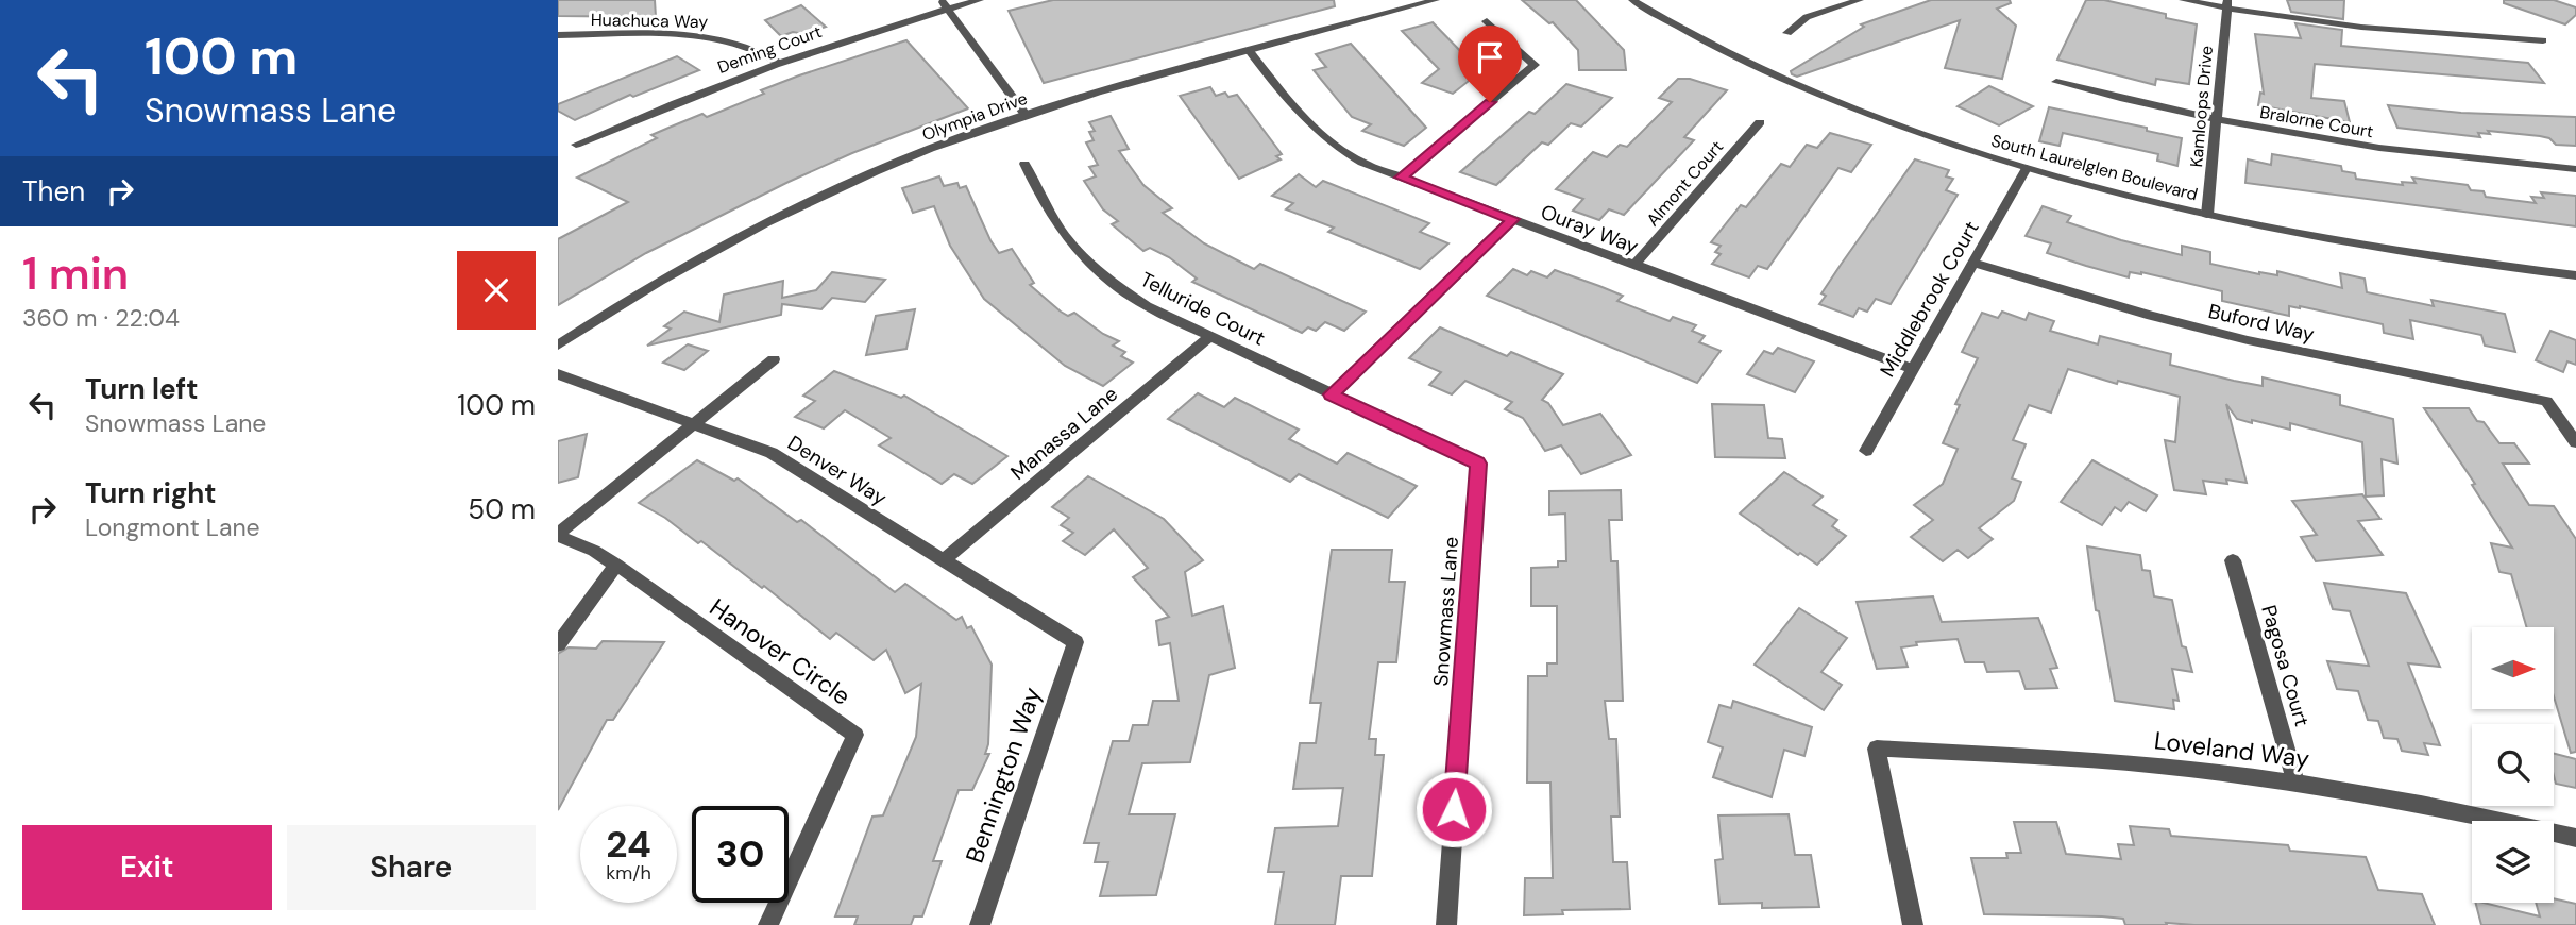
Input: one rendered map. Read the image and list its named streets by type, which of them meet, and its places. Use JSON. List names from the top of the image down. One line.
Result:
{"streets":{"street":["Huachuca Way","Deming Court","Kamloops Drive","Olympia Drive","Bralorne Court","South Laurelglen Boulevard","Almont Court","Ouray Way","Middlebrook Court","Telluride Court","Buford Way","Manassa Lane","Denver Way","Snowmass Lane","Hanover Circle","Pagosa Court","Loveland Way","Bennington Way"]},"crossings":[["Huachuca Way","Deming Court"],["Kamloops Drive","Bralorne Court"],["Kamloops Drive","South Laurelglen Boulevard"],["Olympia Drive","Ouray Way"],["South Laurelglen Boulevard","Middlebrook Court"],["Almont Court","Ouray Way"],["Ouray Way","Middlebrook Court"],["Middlebrook Court","Buford Way"],["Telluride Court","Manassa Lane"],["Telluride Court","Snowmass Lane"],["Manassa Lane","Denver Way"],["Denver Way","Hanover Circle"],["Denver Way","Bennington Way"],["Pagosa Court","Loveland Way"]],"north":"right","page":{"turn":["100 m","Snowmass Lane"],"then":"Then","heading":["1 min","360 m · 22:04"],"list":[{"name":"Turn left","note":"Snowmass Lane","value":"100 m"},{"name":"Turn right","note":"Longmont Lane","value":"50 m"}],"speed":"24 km/h","limit":"30","buttons":["Exit","Share"]}}
